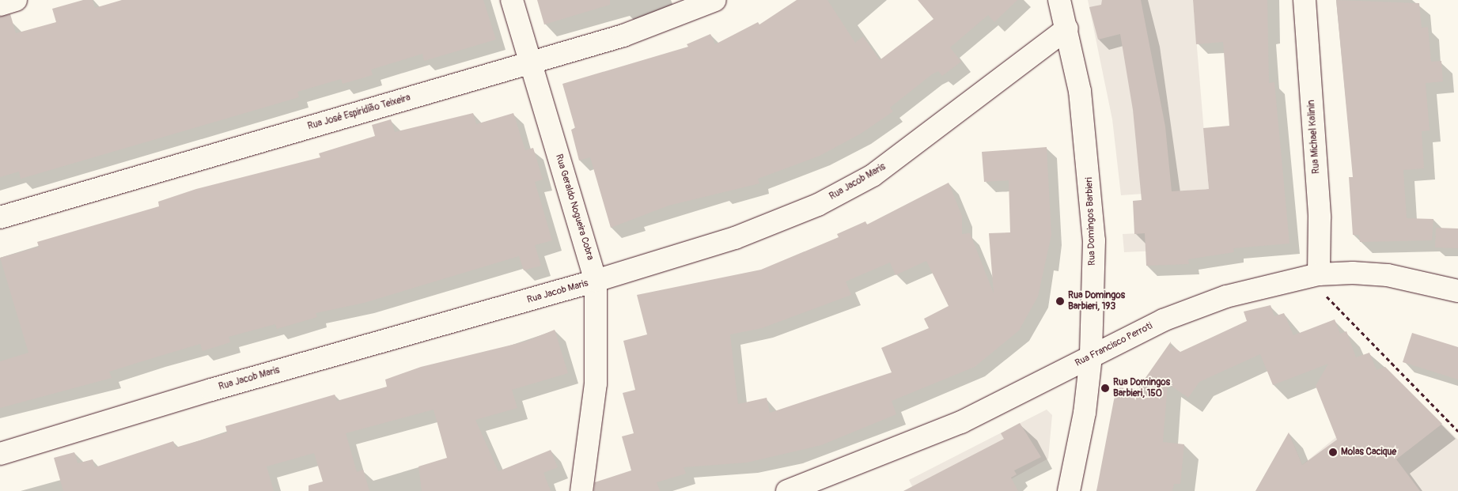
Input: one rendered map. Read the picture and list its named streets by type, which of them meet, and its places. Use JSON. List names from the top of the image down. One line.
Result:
{"streets":{"street":["Rua José Espiridião Teixeira","Rua Michael Kalinin","Rua Jacob Maris","Rua Geraldo Nogueira Cobra","Rua Domingos Barbieri","Rua Francisco Perroti"]},"crossings":[["Rua José Espiridião Teixeira","Rua Geraldo Nogueira Cobra"],["Rua Michael Kalinin","Rua Francisco Perroti"],["Rua Jacob Maris","Rua Geraldo Nogueira Cobra"],["Rua Jacob Maris","Rua Domingos Barbieri"],["Rua Domingos Barbieri","Rua Francisco Perroti"]],"places":["Rua Domingos Barbieri, 193","Rua Domingos Barbieri, 150","Molas Cacique"]}
